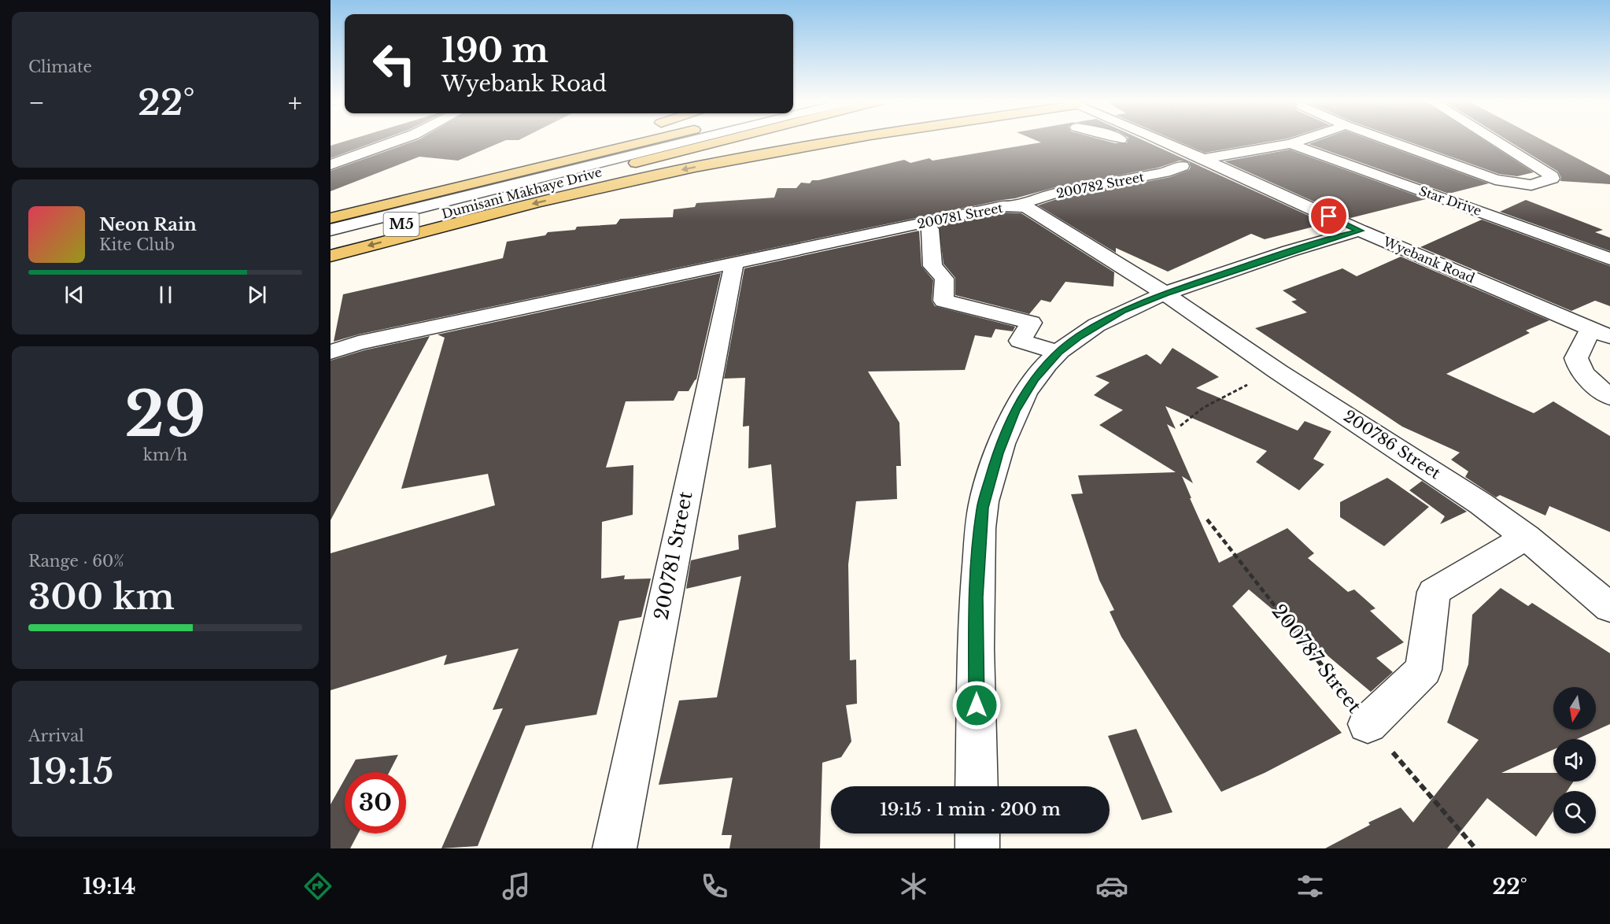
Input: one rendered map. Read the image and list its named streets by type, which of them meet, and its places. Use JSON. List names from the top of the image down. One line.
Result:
{"streets":{"main road":["Dumisani Makhaye Drive","M5"],"street":["200782 Street","Star Drive","200781 Street","Wyebank Road","200786 Street","200787 Street"]},"crossings":[["200782 Street","200781 Street"],["200781 Street","200786 Street"],["200786 Street","200787 Street"]],"north":"bottom","page":{"tile":["Climate",["29","km/h"],["Range · 60%","300 km"],["Arrival","19:15"]],"turn":["190 m","Wyebank Road"],"heat":["−","22°","+"],"song":["Neon Rain","Kite Club"],"limit":"30","trip":"19:15 · 1 min · 200 m","tabs":["19:14","22°"]}}
